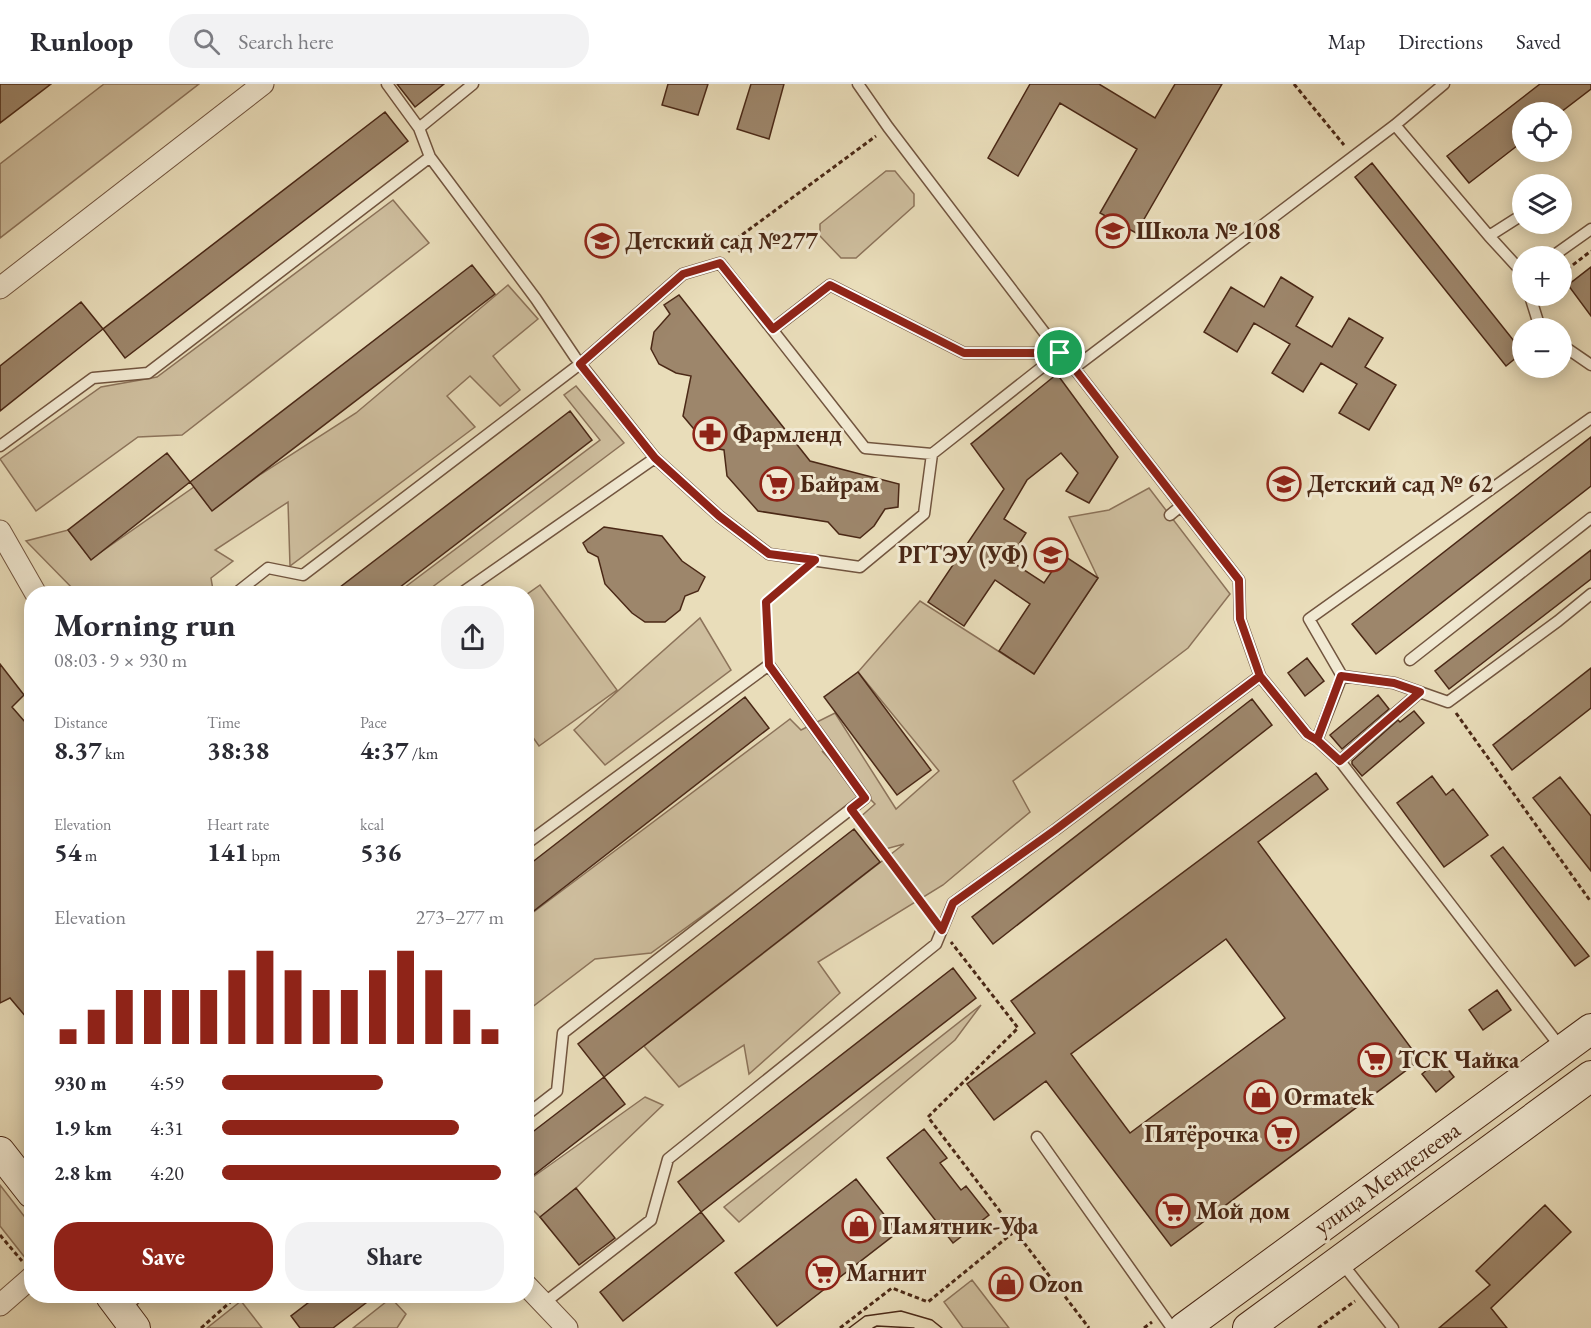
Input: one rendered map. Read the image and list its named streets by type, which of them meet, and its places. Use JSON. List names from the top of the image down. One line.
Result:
{"streets":{"main road":["улица Менделеева"]},"places":{"school or university":["Школа № 108","Детский сад №277","Детский сад № 62","РГТЭУ (УФ)"],"pharmacy":["Фармленд"],"supermarket":["Байрам","ТСК Чайка","Пятёрочка","Мой дом","Магнит"],"shop":["Ormatek","Памятник-Уфа","Ozon"]},"page":{"header":"Runloop","search":"Search here","nav":["Map","Directions","Saved"],"map_buttons":["+","−"],"heading":["Morning run","08:03 · 9 × 930 m"],"stats":[["Distance","8.37 km"],["Time","38:38"],["Pace","4:37 /km"],["Elevation","54 m"],["Heart rate","141 bpm"],["kcal","536"]],"chart":["Elevation","273–277 m"],"list":[{"name":"930 m","note":"4:59"},{"name":"1.9 km","note":"4:31"},{"name":"2.8 km","note":"4:20"}],"buttons":["Save","Share"]}}
